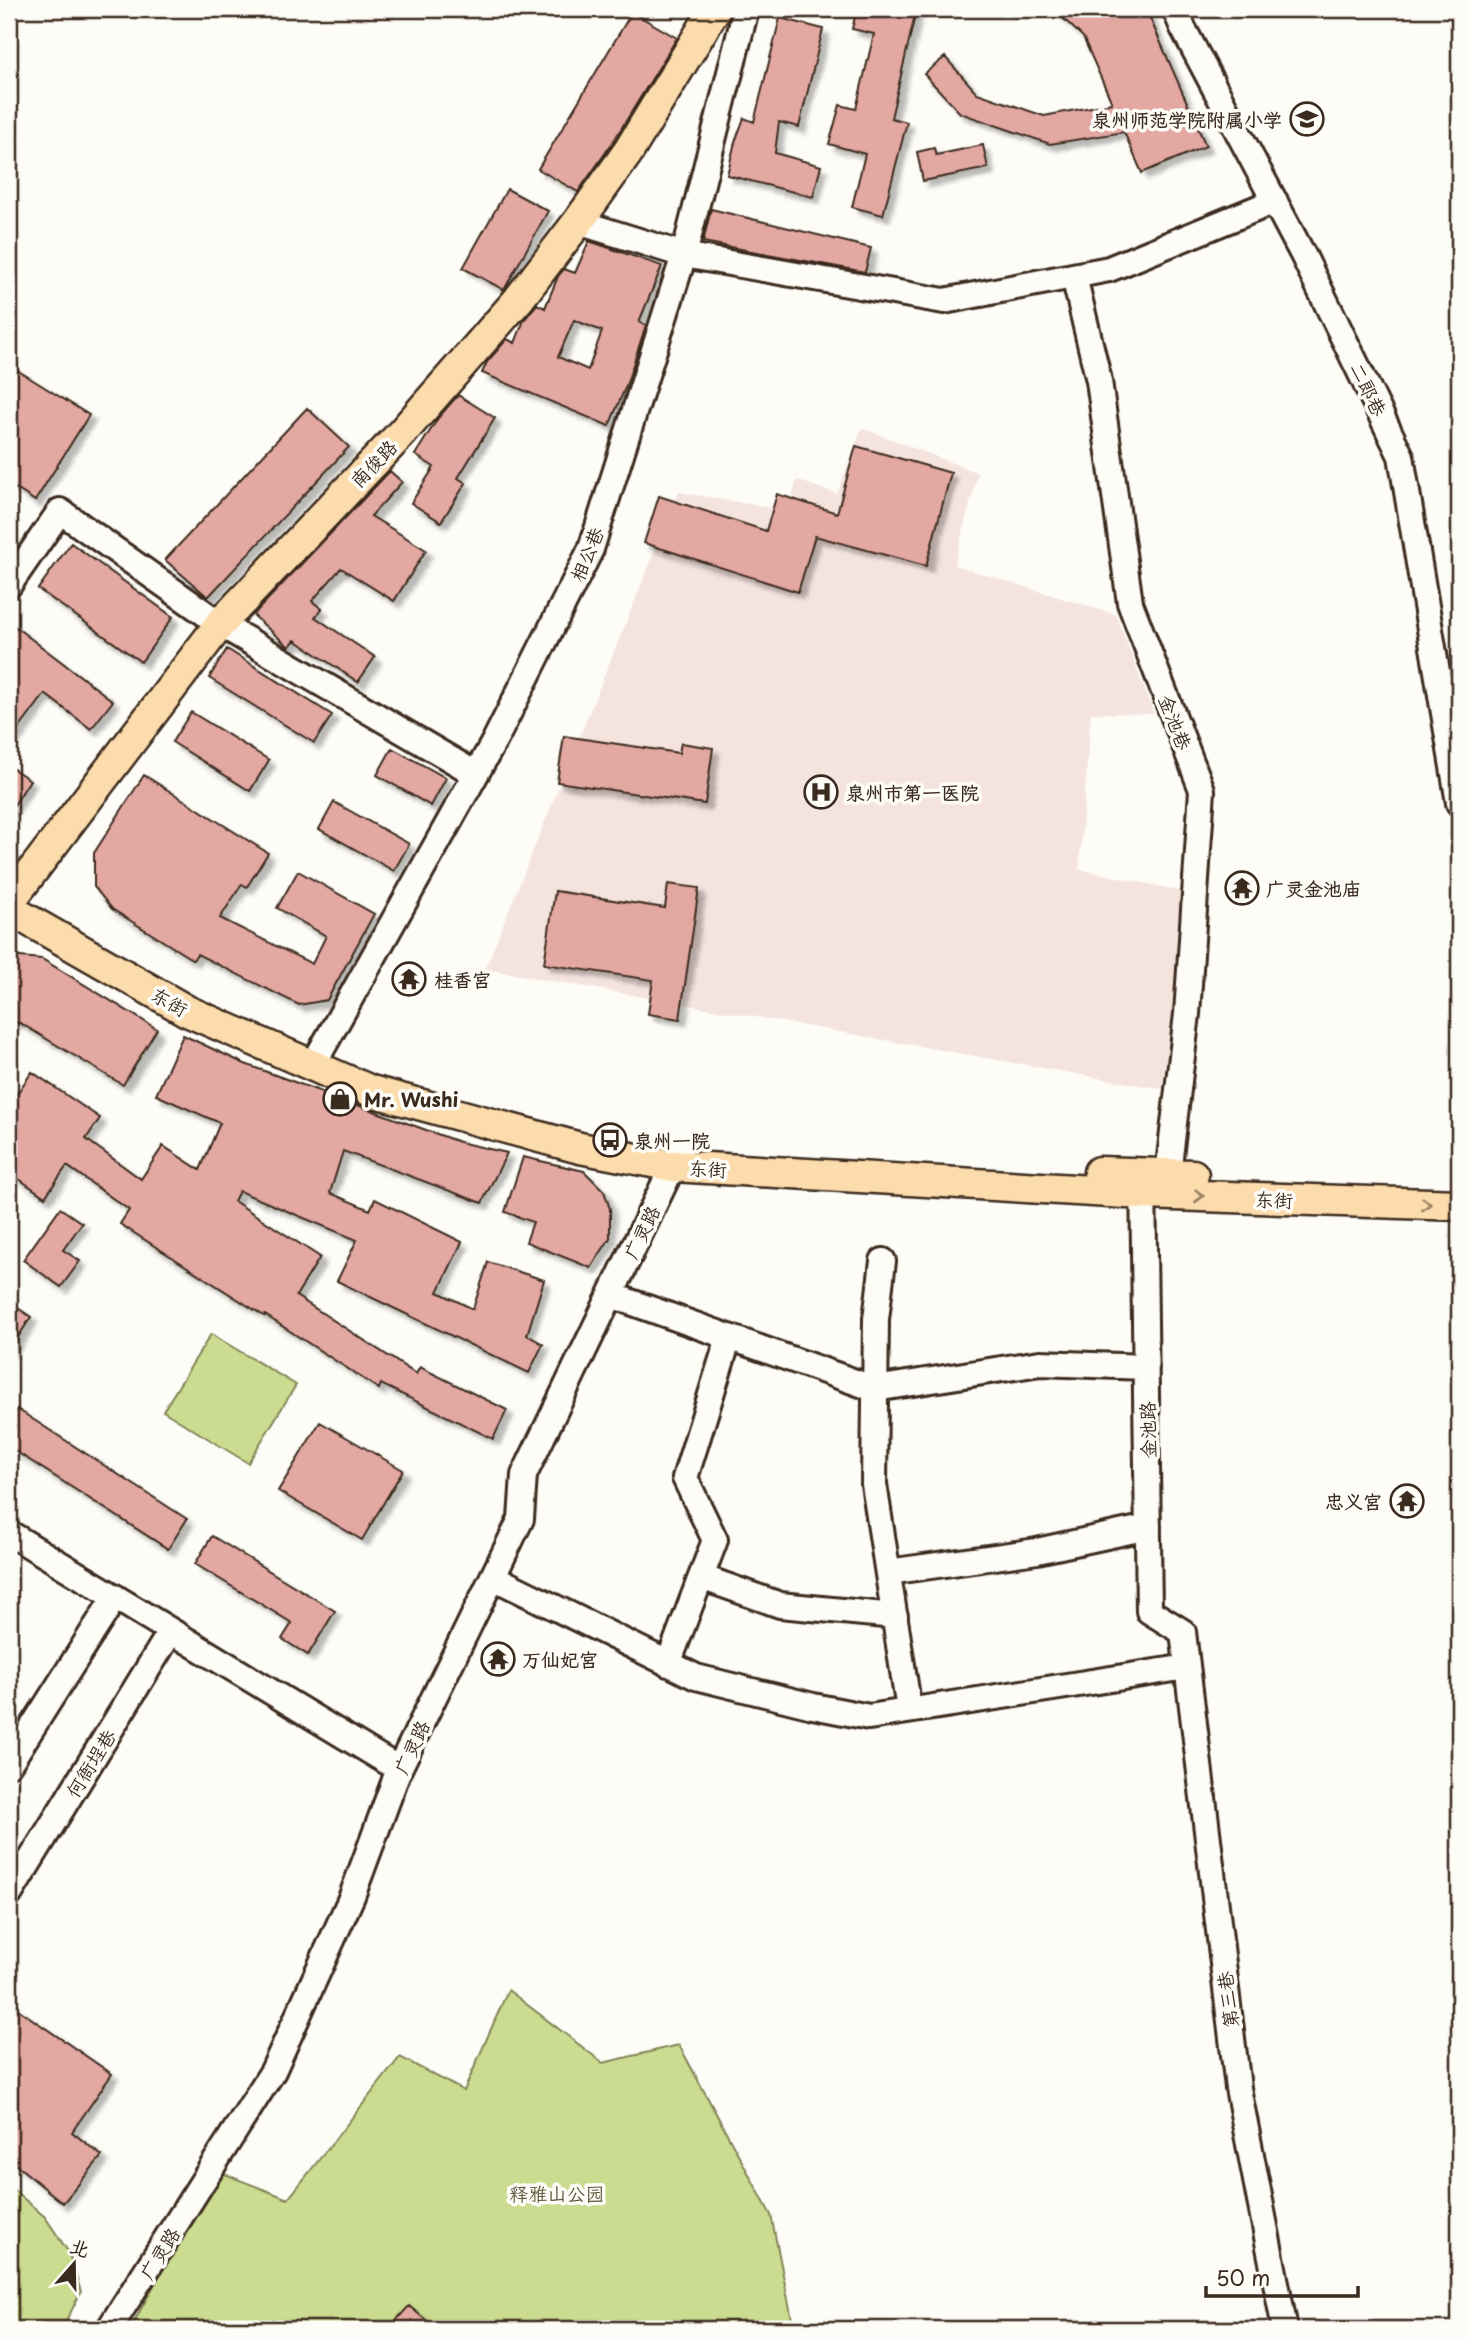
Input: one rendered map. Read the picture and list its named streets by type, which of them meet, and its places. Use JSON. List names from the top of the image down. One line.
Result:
{"streets":{"main road":["南俊路","东街"],"street":["二郎巷","相公巷","金池巷","广灵路","金池路","何衙埕巷","第三巷"]},"crossings":[["南俊路","东街"],["相公巷","东街"],["金池巷","东街"],["金池巷","金池路"],["东街","广灵路"],["东街","金池路"],["金池路","第三巷"]],"parks":["释雅山公园"],"places":{"school or university":["泉州师范学院附属小学"],"hospital":["泉州市第一医院"],"temple":["广灵金池庙","桂香宫","忠义宫","万仙妃宫"],"shop":["Mr. Wushi"],"bus stop":["泉州一院"]},"scale_bar":"50 m","north":"top"}
